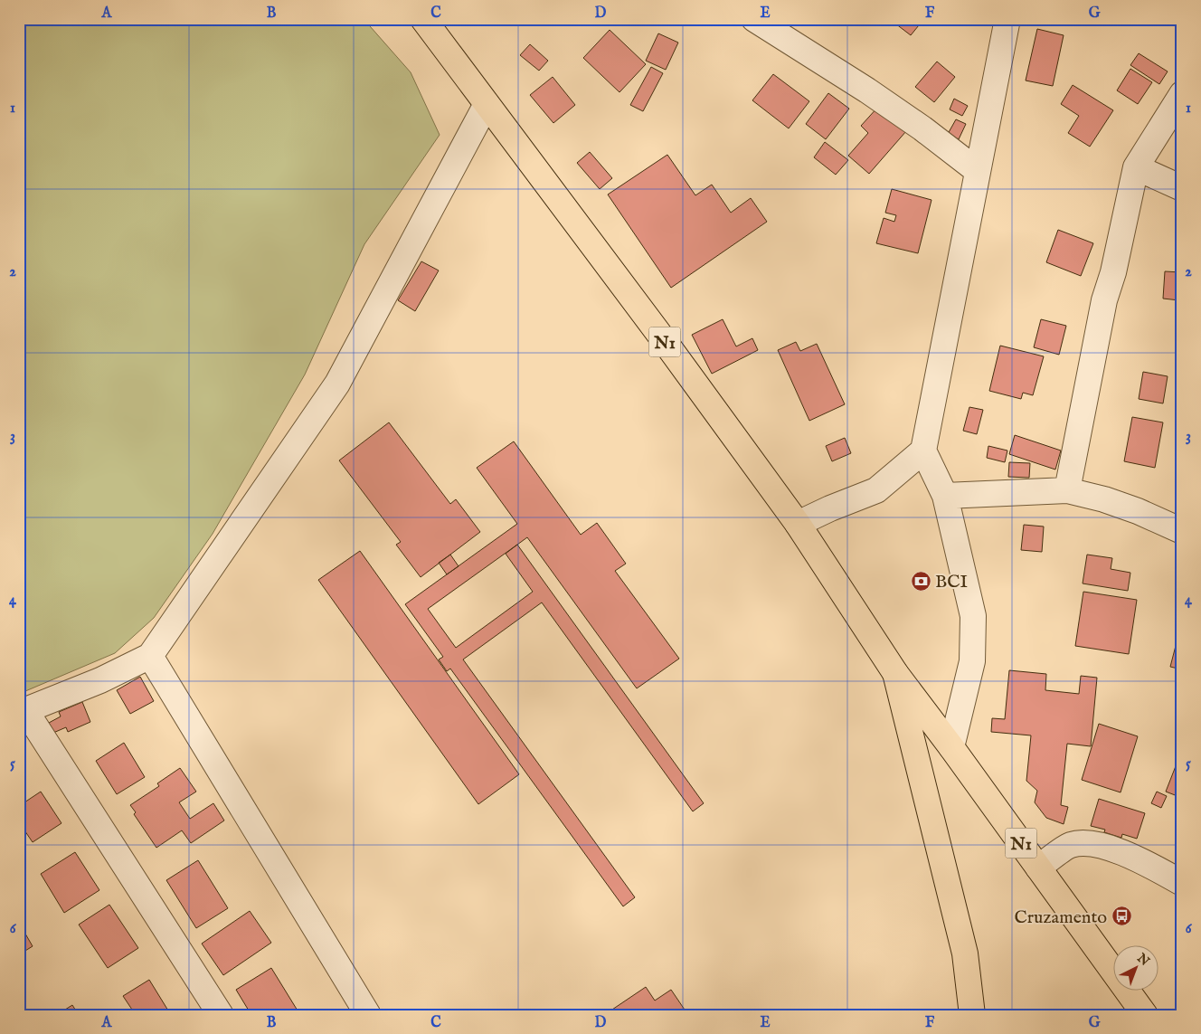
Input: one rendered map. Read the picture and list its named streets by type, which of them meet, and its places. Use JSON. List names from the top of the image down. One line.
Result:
{"streets":{"main road":["N1"]},"places":{"bank":["BCI"],"bus stop":["Cruzamento"]},"north":"top right","grid":{"columns":["A","B","C","D","E","F","G"],"rows":["1","2","3","4","5","6"]}}
